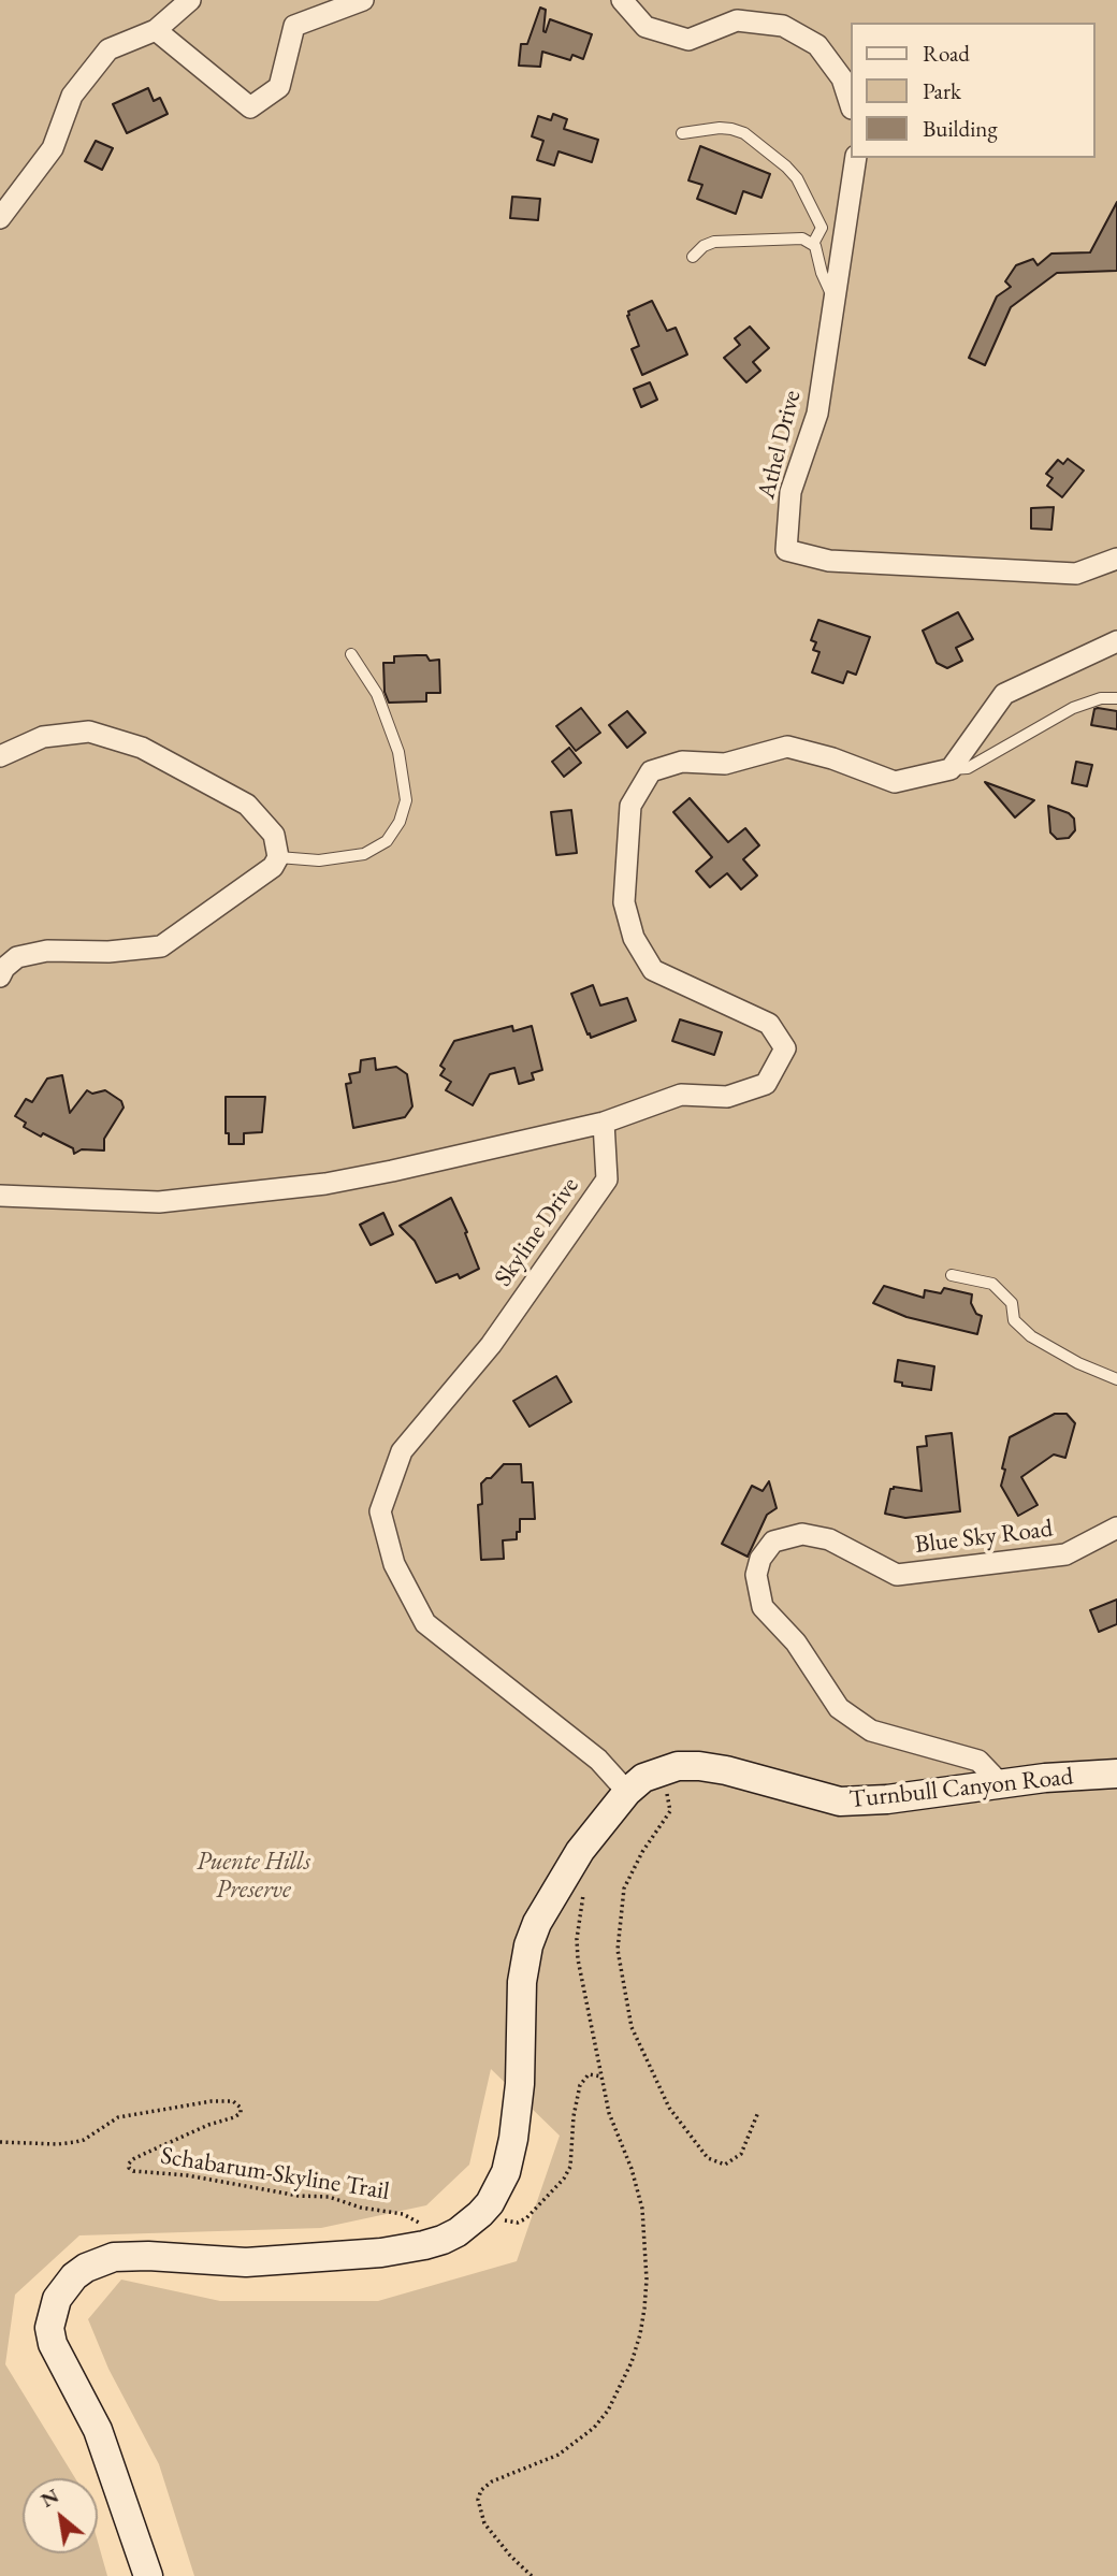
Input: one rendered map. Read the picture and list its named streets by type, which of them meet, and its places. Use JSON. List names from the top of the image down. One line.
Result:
{"streets":{"street":["Athel Drive","Skyline Drive","Blue Sky Road","Turnbull Canyon Road"],"path":["Schabarum-Skyline Trail"]},"crossings":[["Skyline Drive","Turnbull Canyon Road"],["Blue Sky Road","Turnbull Canyon Road"],["Turnbull Canyon Road","Schabarum-Skyline Trail"]],"parks":["Puente Hills Preserve"],"legend":["Road","Park","Building"],"north":"top left"}
